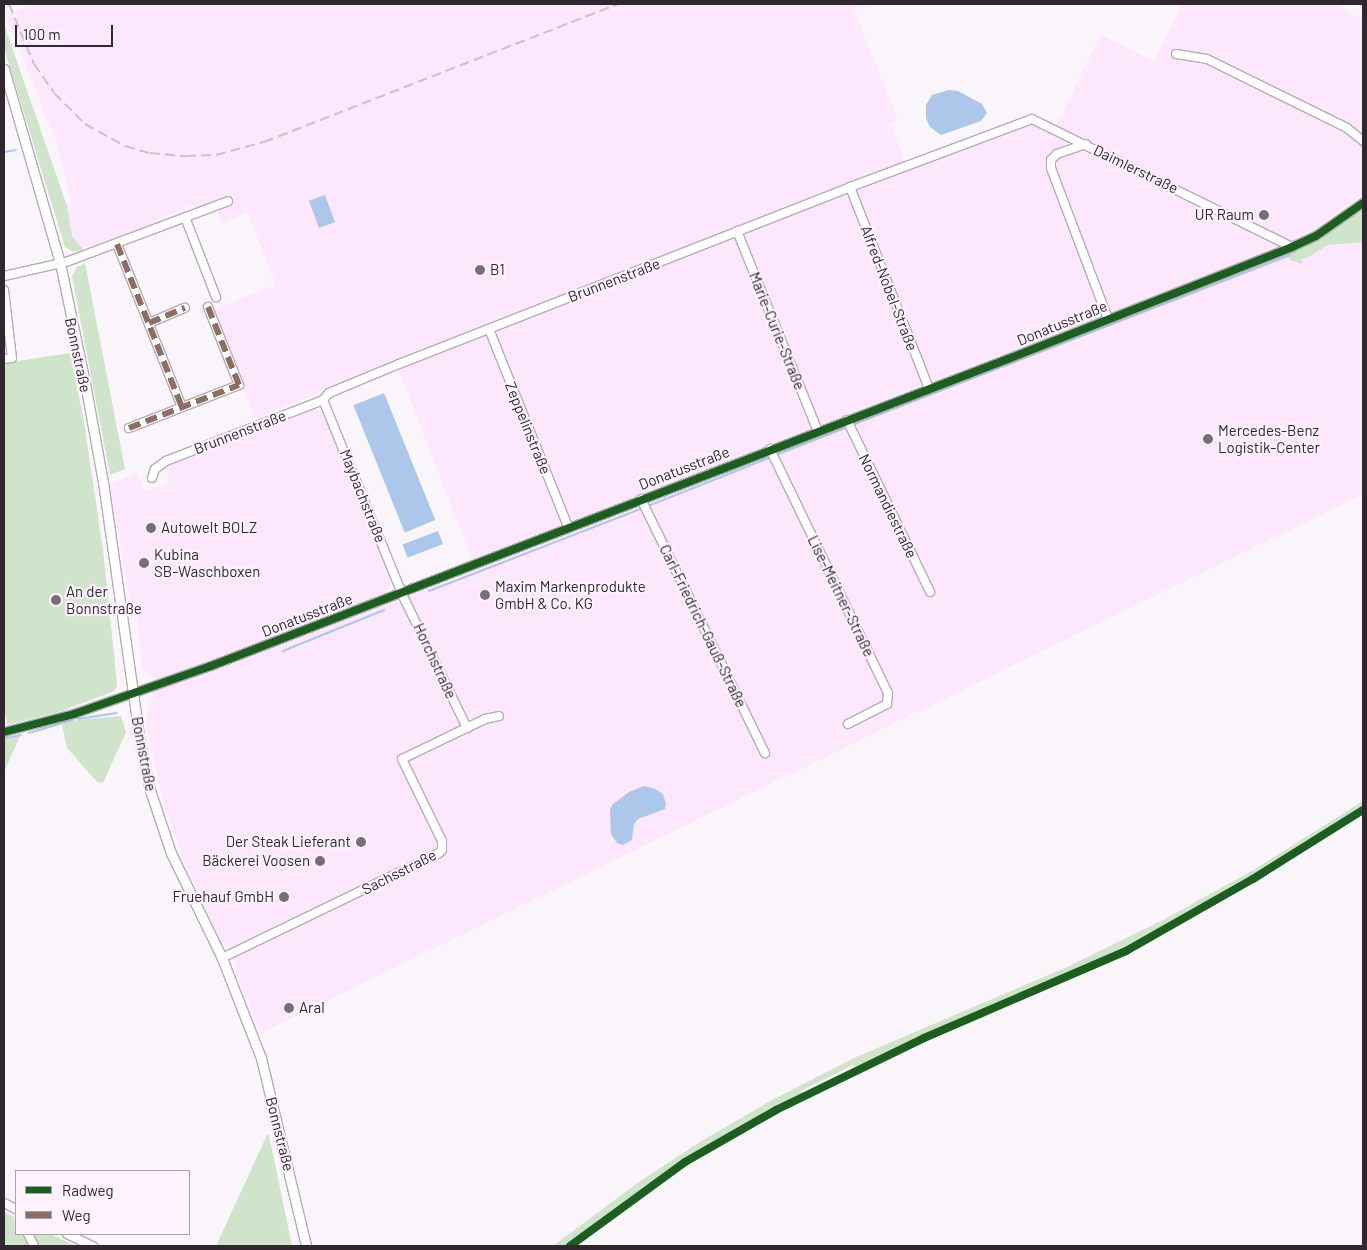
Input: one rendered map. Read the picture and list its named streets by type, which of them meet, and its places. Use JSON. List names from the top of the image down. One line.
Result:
{"streets":{"main road":["Bonnstraße"],"street":["Daimlerstraße","Brunnenstraße","Alfred-Nobel-Straße","Donatusstraße","Marie-Curie-Straße","Zeppelinstraße","Maybachstraße","Normandiestraße","Lise-Meitner-Straße","Carl-Friedrich-Gauß-Straße","Horchstraße","Sachsstraße"]},"crossings":[["Daimlerstraße","Brunnenstraße"],["Daimlerstraße","Donatusstraße"],["Brunnenstraße","Alfred-Nobel-Straße"],["Brunnenstraße","Marie-Curie-Straße"],["Brunnenstraße","Zeppelinstraße"],["Brunnenstraße","Maybachstraße"],["Alfred-Nobel-Straße","Donatusstraße"],["Donatusstraße","Marie-Curie-Straße"],["Donatusstraße","Bonnstraße"],["Donatusstraße","Zeppelinstraße"],["Donatusstraße","Maybachstraße"],["Donatusstraße","Normandiestraße"],["Donatusstraße","Lise-Meitner-Straße"],["Donatusstraße","Carl-Friedrich-Gauß-Straße"],["Donatusstraße","Horchstraße"],["Bonnstraße","Sachsstraße"],["Maybachstraße","Horchstraße"],["Horchstraße","Sachsstraße"]],"places":["UR Raum","B1","Mercedes-Benz Logistik-Center","Autowelt BOLZ","Kubina SB-Waschboxen","Maxim Markenprodukte GmbH & Co. KG","An der Bonnstraße","Der Steak Lieferant","Bäckerei Voosen","Fruehauf GmbH","Aral"],"legend":["Radweg","Weg"],"scale_bar":"100 m"}
